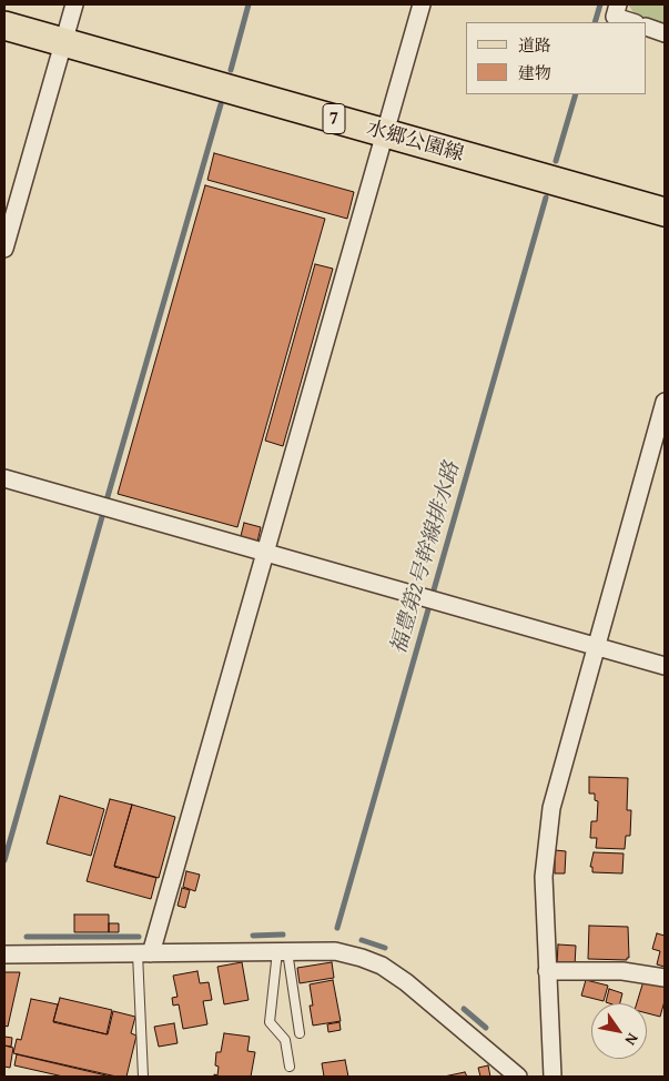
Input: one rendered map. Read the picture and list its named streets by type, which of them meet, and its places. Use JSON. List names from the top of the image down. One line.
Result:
{"streets":{"main road":["7","水郷公園線"]},"water":["福豊第2号幹線排水路"],"legend":["道路","建物"],"north":"bottom right"}
